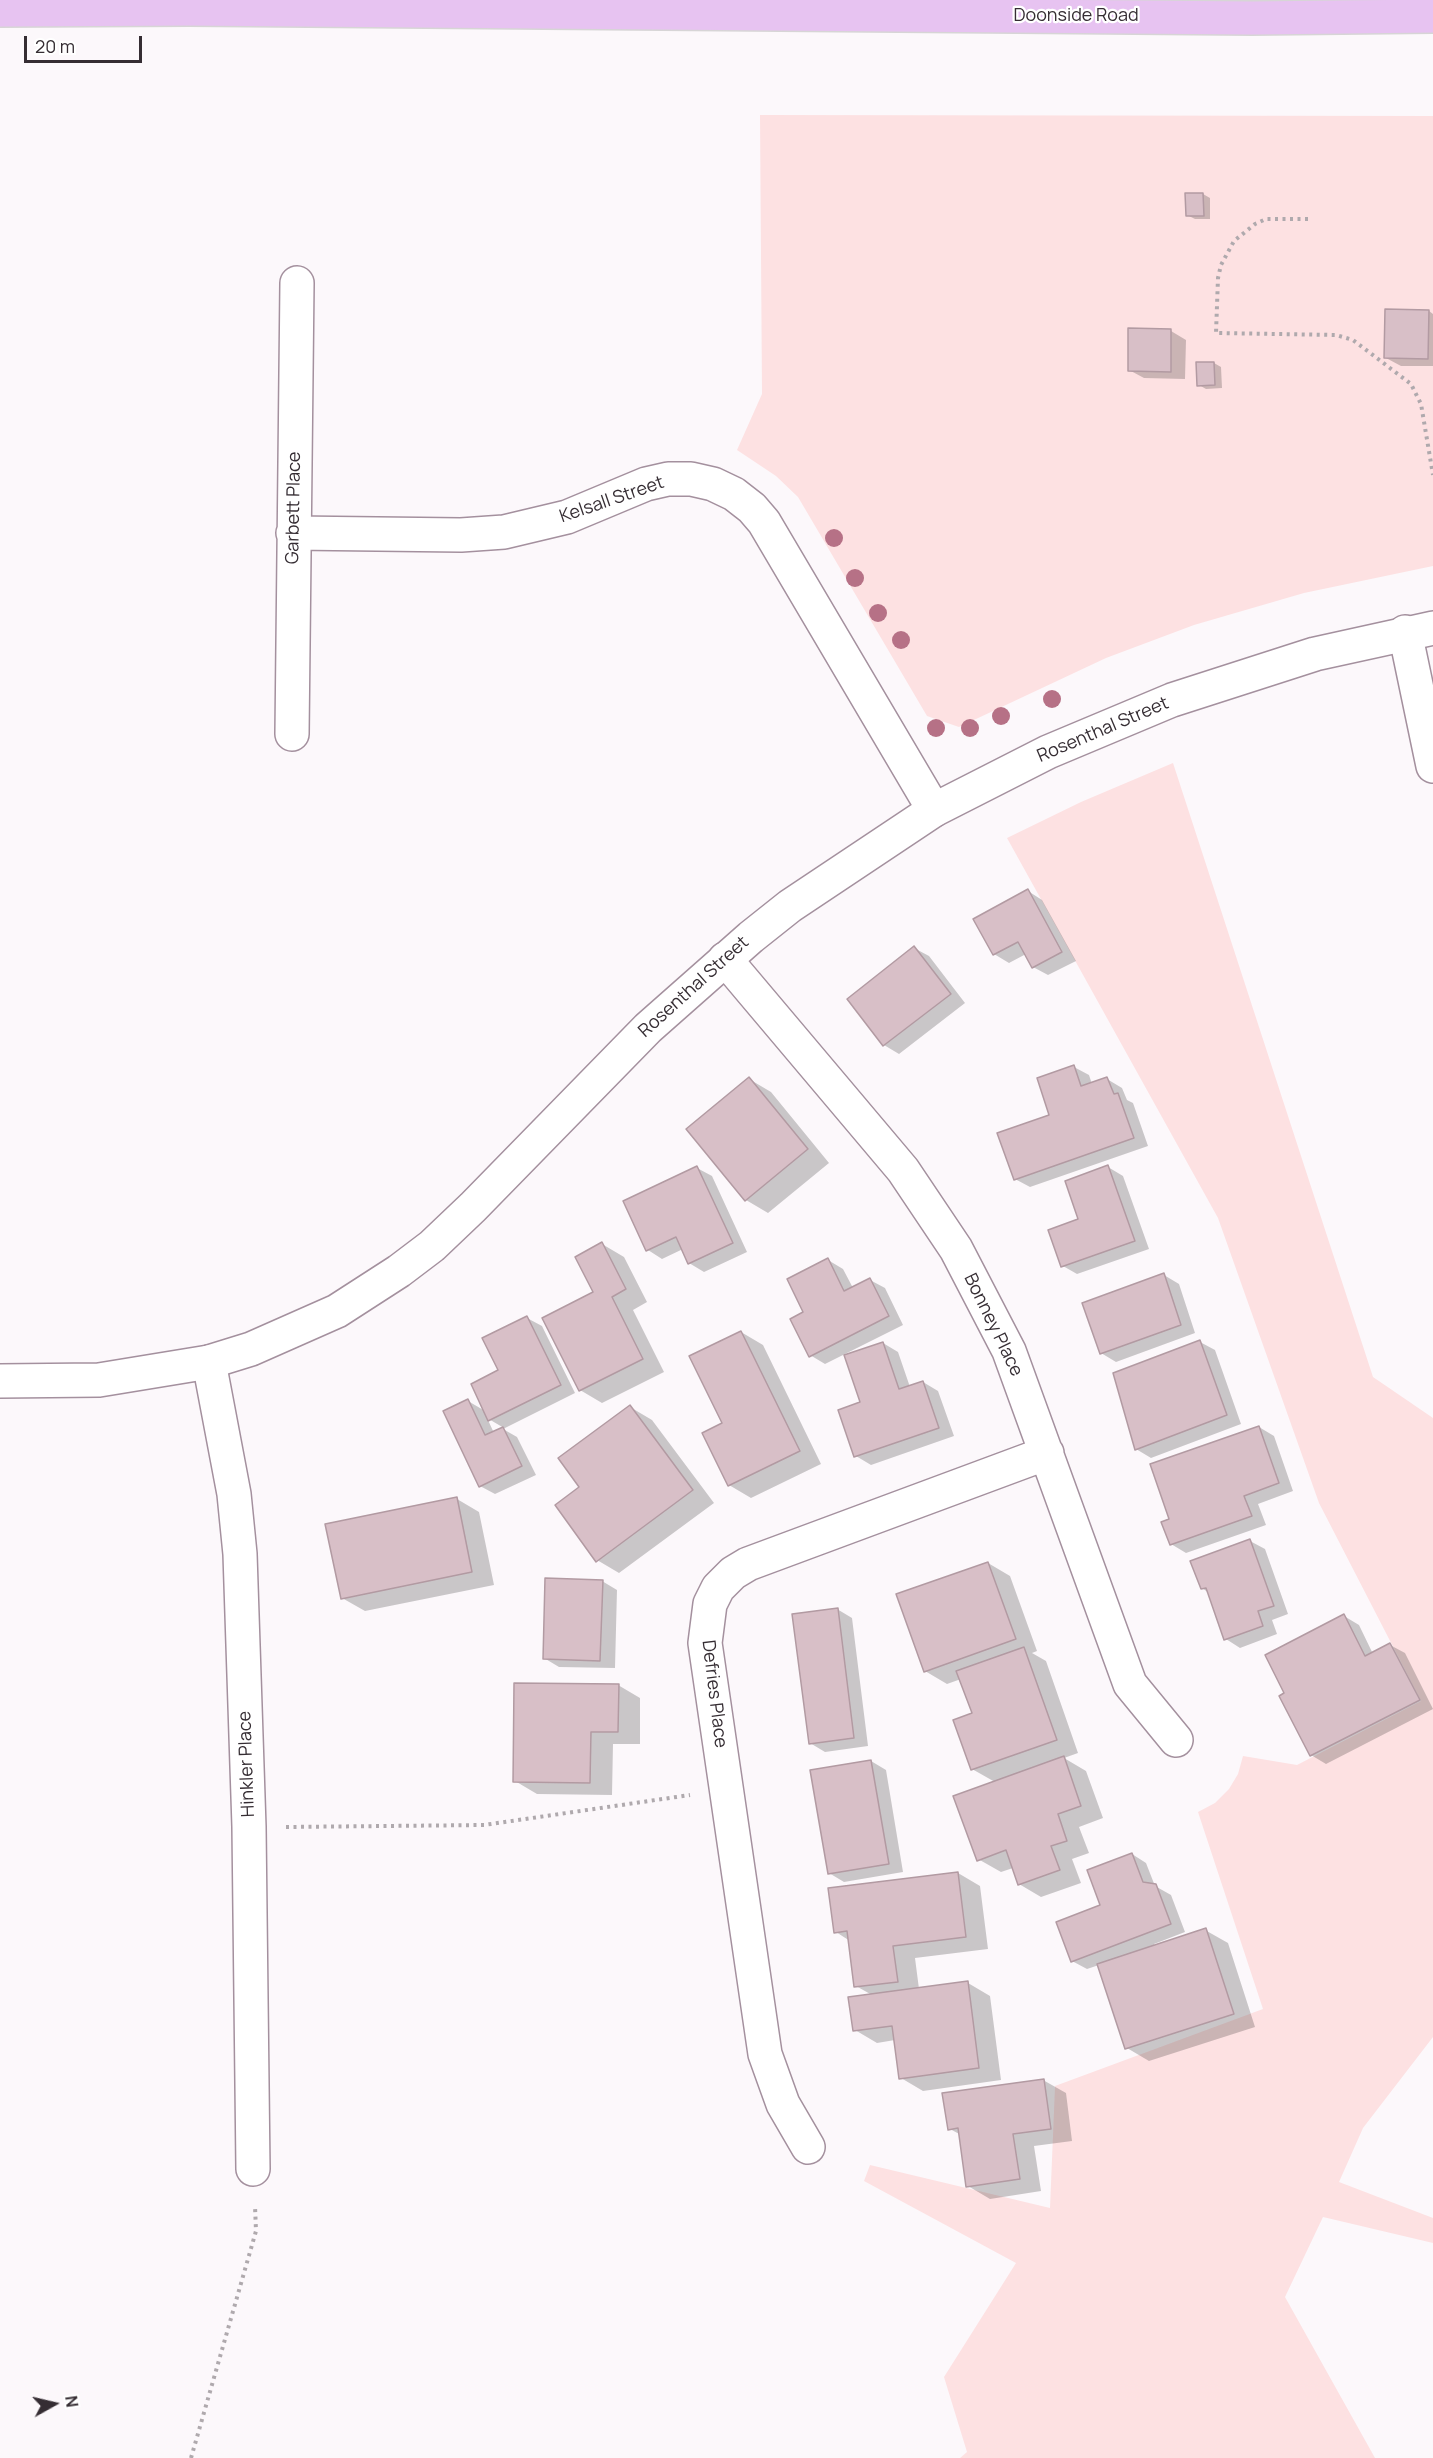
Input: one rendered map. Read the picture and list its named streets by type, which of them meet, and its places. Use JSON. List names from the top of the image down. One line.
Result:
{"streets":{"main road":["Doonside Road"],"street":["Kelsall Street","Garbett Place","Rosenthal Street","Bonney Place","Defries Place","Hinkler Place"]},"crossings":[["Kelsall Street","Garbett Place"],["Kelsall Street","Rosenthal Street"],["Rosenthal Street","Bonney Place"],["Rosenthal Street","Hinkler Place"],["Bonney Place","Defries Place"]],"scale_bar":"20 m","north":"right"}
